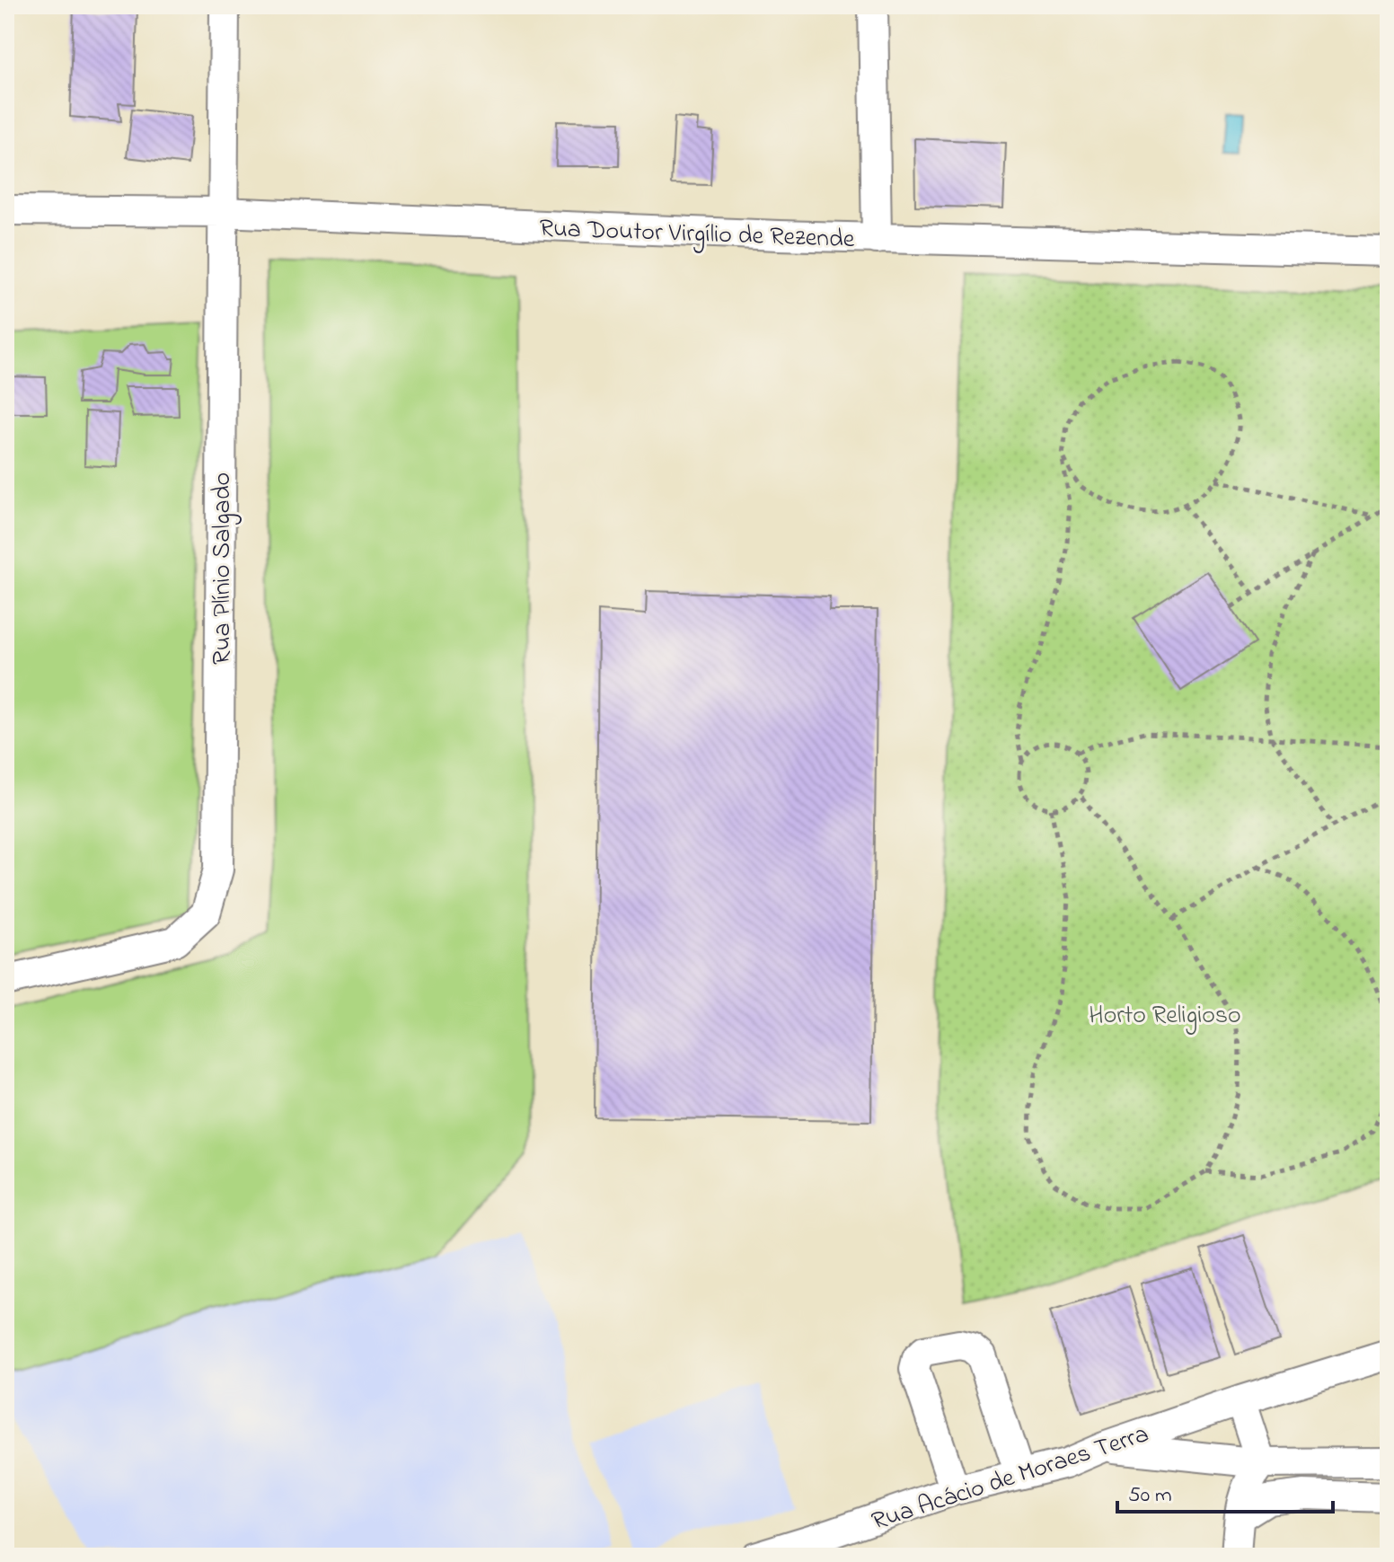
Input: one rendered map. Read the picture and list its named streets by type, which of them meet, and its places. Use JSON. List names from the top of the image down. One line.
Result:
{"streets":{"street":["Rua Doutor Virgílio de Rezende","Rua Plínio Salgado","Rua Acácio de Moraes Terra"]},"crossings":[["Rua Doutor Virgílio de Rezende","Rua Plínio Salgado"]],"parks":["Horto Religioso"],"scale_bar":"50 m"}
